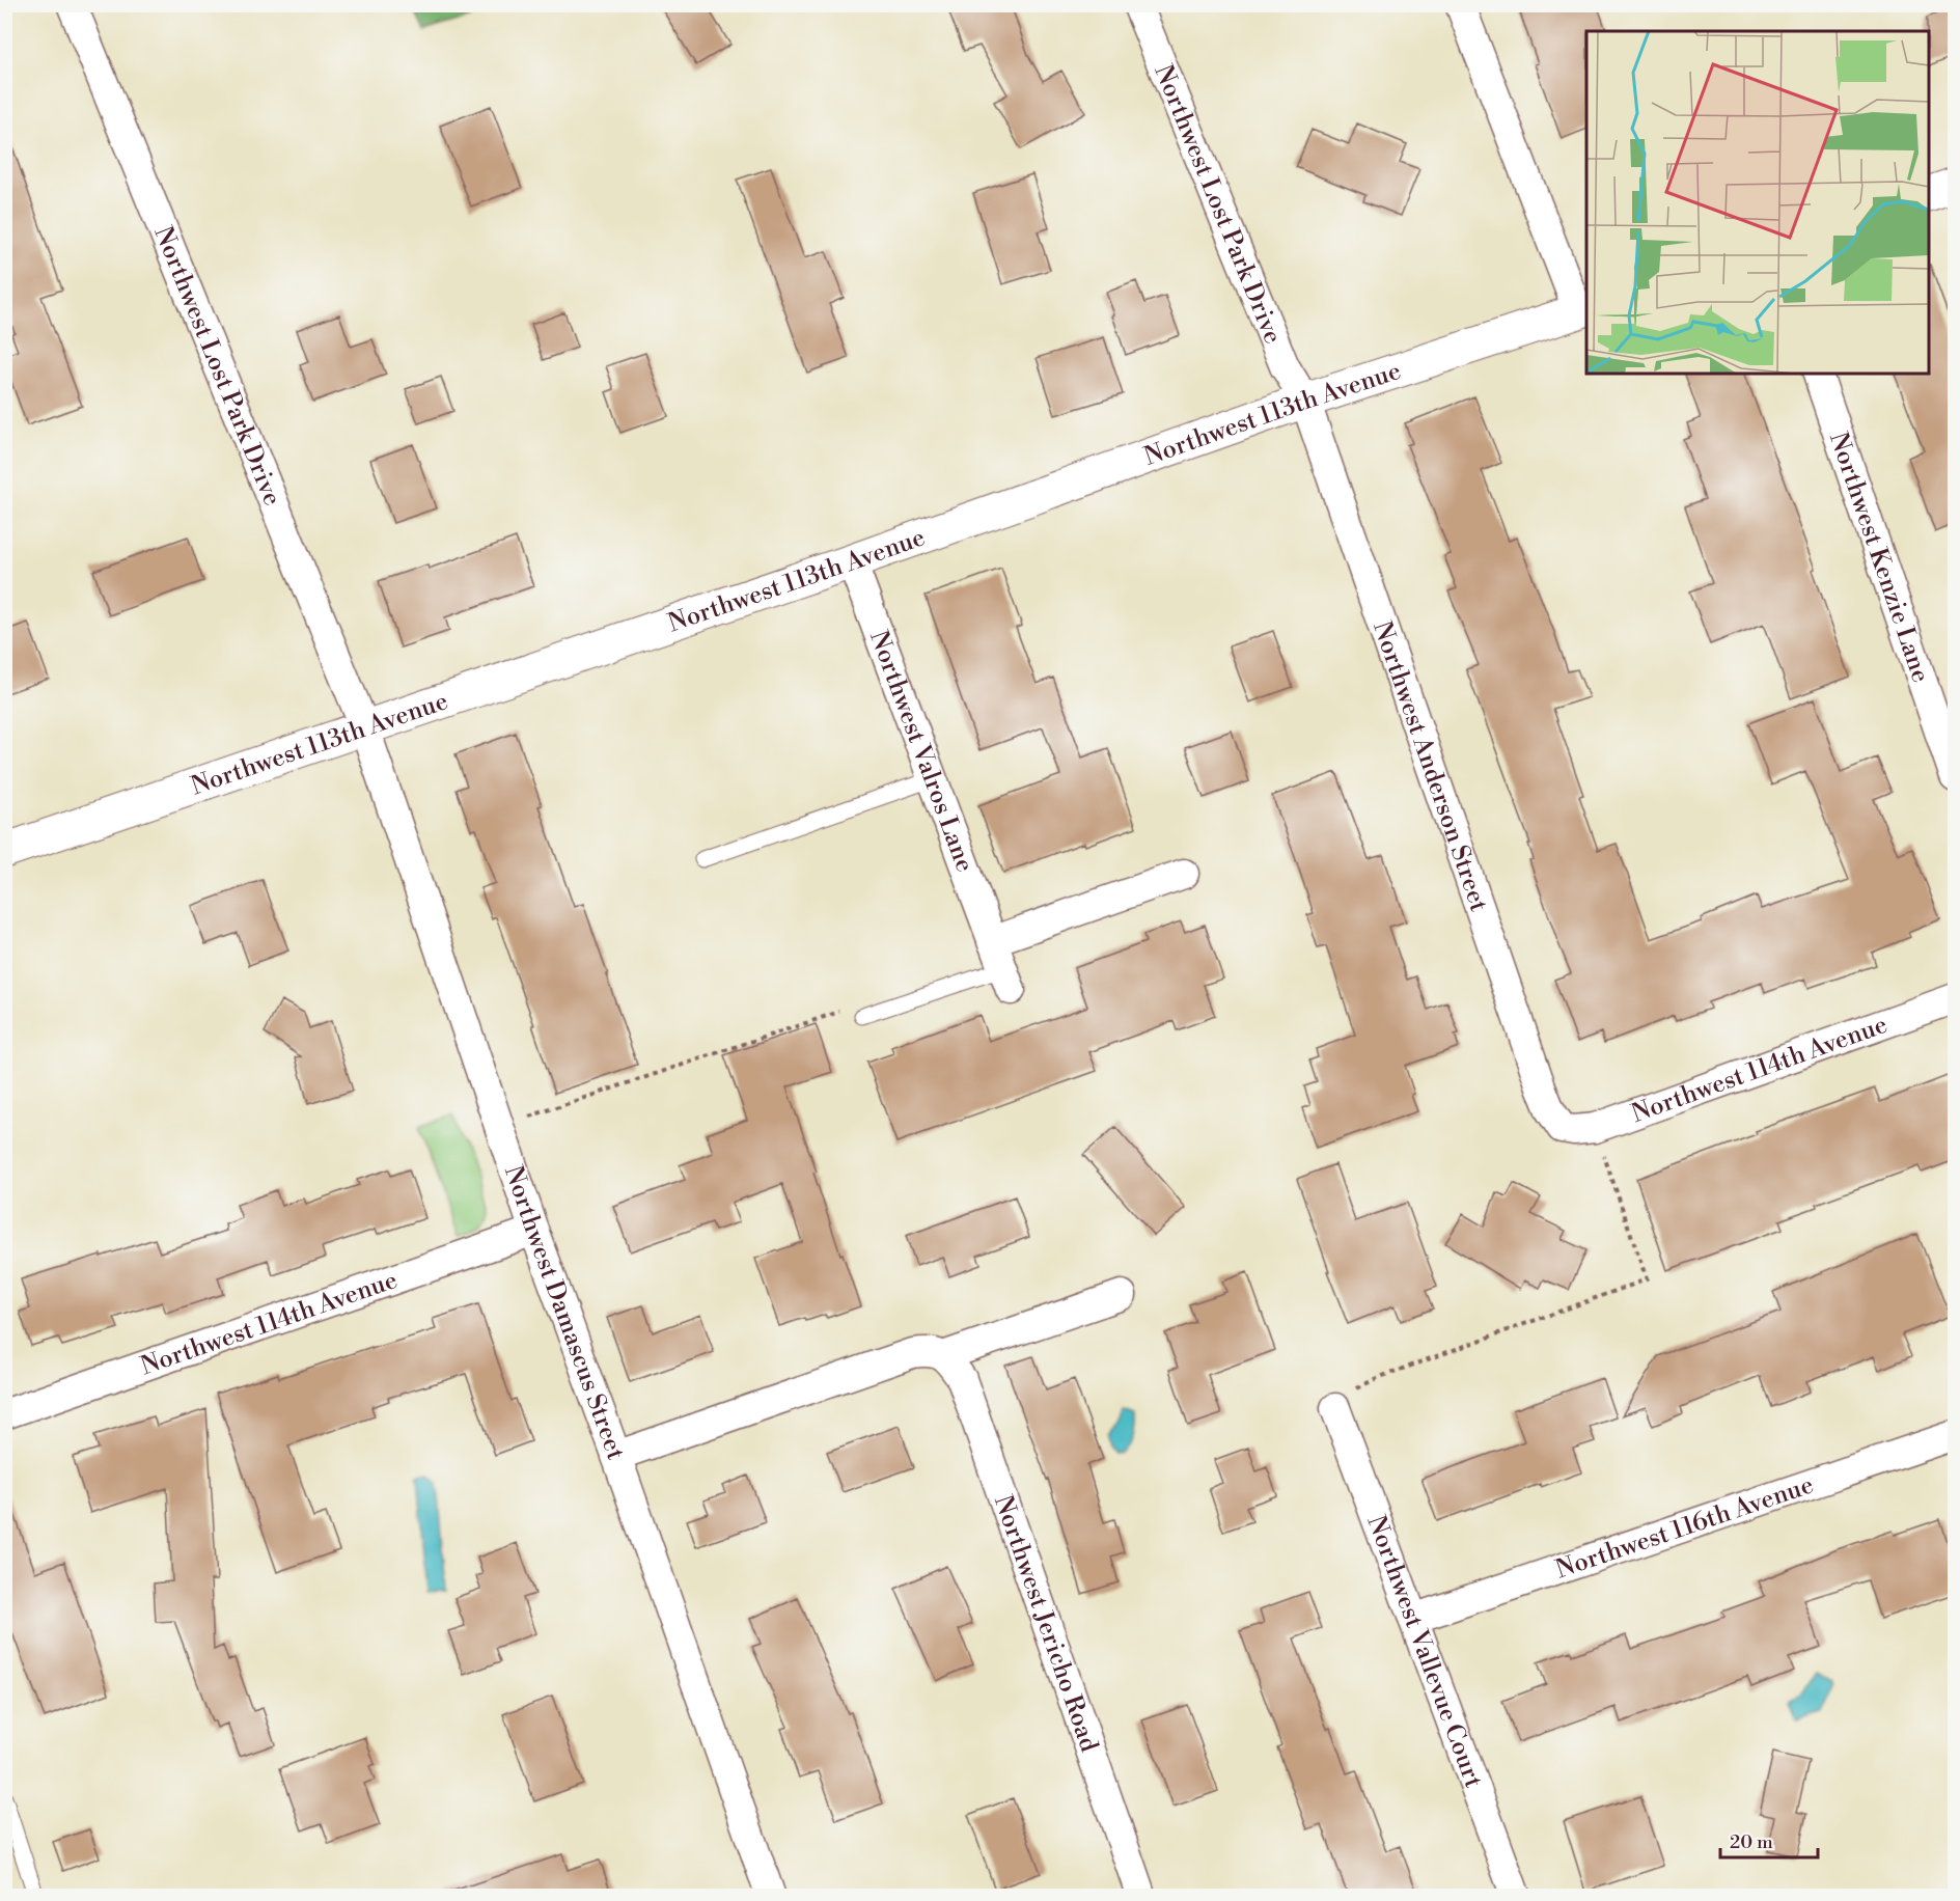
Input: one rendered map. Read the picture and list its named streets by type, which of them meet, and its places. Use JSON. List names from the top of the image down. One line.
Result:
{"streets":{"street":["Northwest Lost Park Drive","Northwest 113th Avenue","Northwest Kenzie Lane","Northwest Valros Lane","Northwest Anderson Street","Northwest 114th Avenue","Northwest Damascus Street","Northwest 116th Avenue","Northwest Jericho Road","Northwest Vallevue Court"]},"crossings":[["Northwest Lost Park Drive","Northwest 113th Avenue"],["Northwest Lost Park Drive","Northwest Anderson Street"],["Northwest Lost Park Drive","Northwest Damascus Street"],["Northwest 113th Avenue","Northwest Valros Lane"],["Northwest 113th Avenue","Northwest Anderson Street"],["Northwest 113th Avenue","Northwest Damascus Street"],["Northwest Anderson Street","Northwest 114th Avenue"],["Northwest 114th Avenue","Northwest Damascus Street"],["Northwest 116th Avenue","Northwest Vallevue Court"]],"scale_bar":"20 m"}
